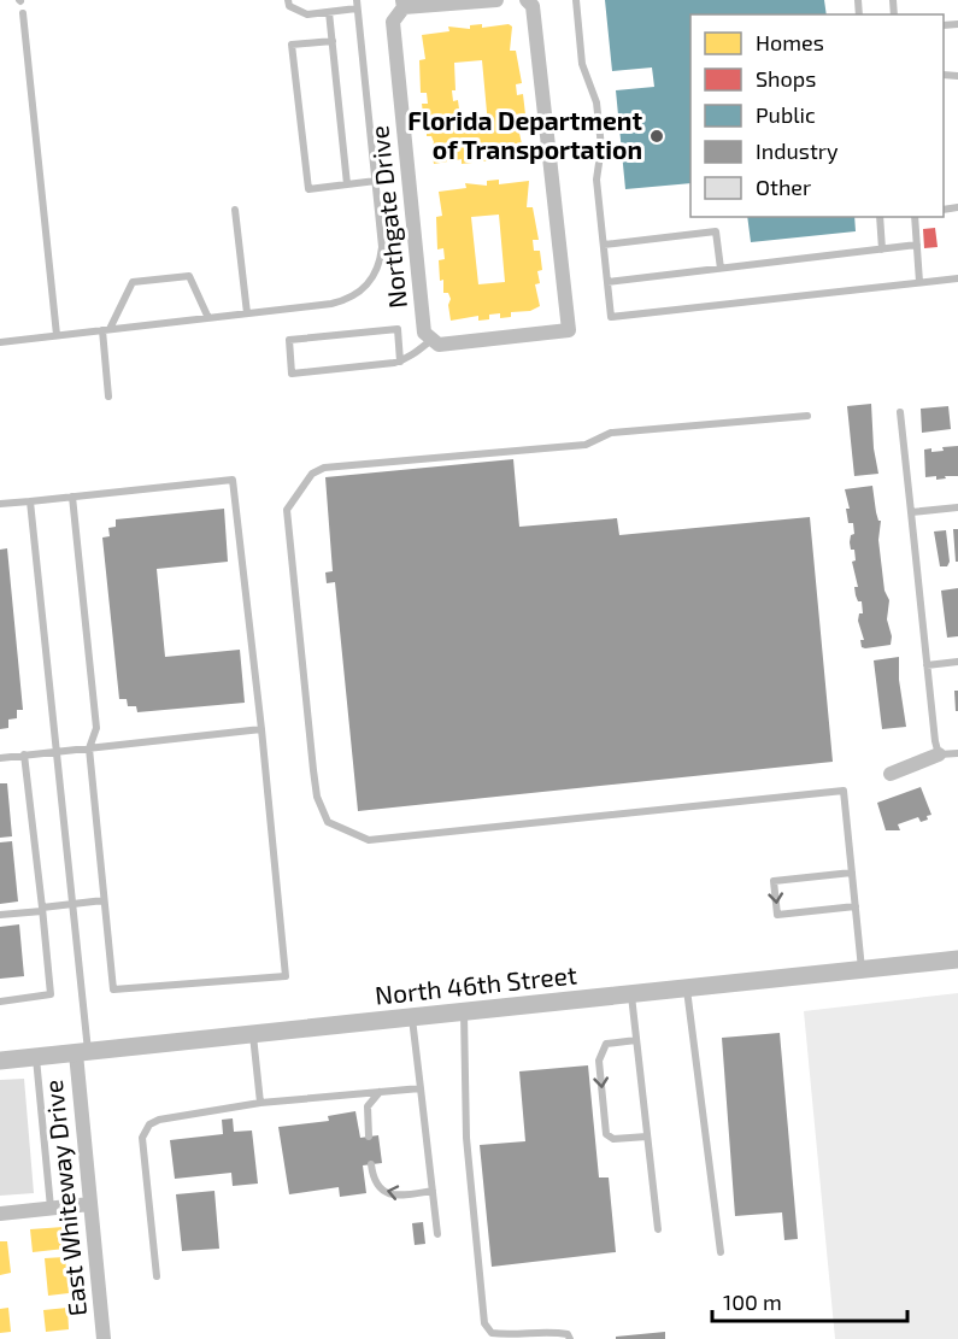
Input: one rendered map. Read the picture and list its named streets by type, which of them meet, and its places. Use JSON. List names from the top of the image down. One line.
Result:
{"streets":{"street":["Northgate Drive","North 46th Street","East Whiteway Drive"]},"crossings":[["North 46th Street","East Whiteway Drive"]],"places":["Florida Department of Transportation"],"legend":["Homes","Shops","Public","Industry","Other"],"scale_bar":"100 m"}
